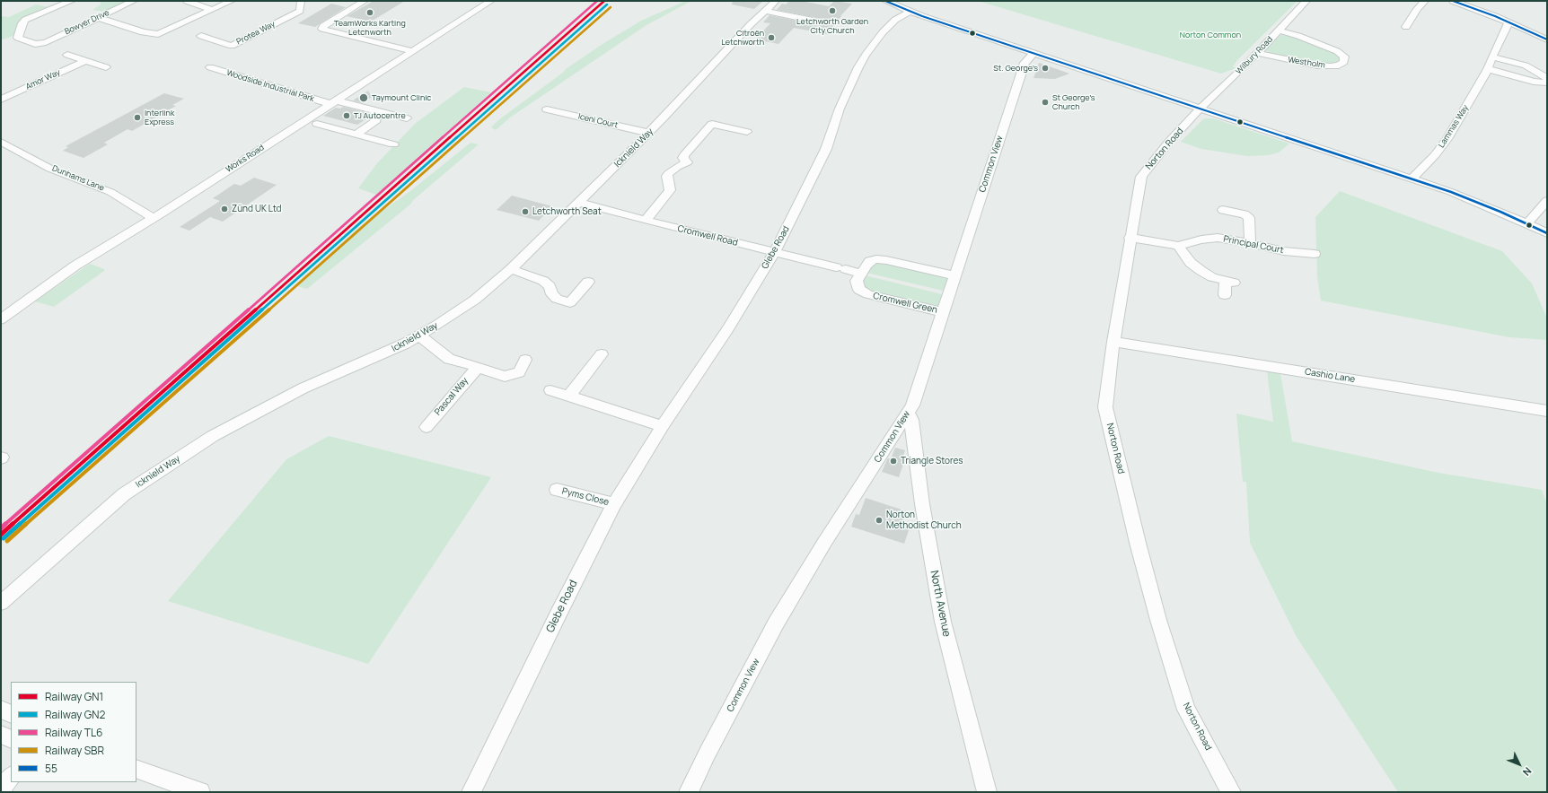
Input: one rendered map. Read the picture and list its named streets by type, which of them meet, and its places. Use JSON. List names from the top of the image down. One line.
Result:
{"streets":{"street":["Bowyer Drive","Protea Way","Wilbury Road","Westholm","Amor Way","Woodside Industrial Park","Iceni Court","Lammas Way","Icknield Way","Norton Road","Works Road","Common View","Dunhams Lane","Cromwell Road","Principal Court","Glebe Road","Cromwell Green","Cashio Lane","Pascal Way","Pyms Close","North Avenue"]},"crossings":[["Wilbury Road","Westholm"],["Wilbury Road","Norton Road"],["Woodside Industrial Park","Works Road"],["Iceni Court","Icknield Way"],["Icknield Way","Cromwell Road"],["Icknield Way","Pascal Way"],["Norton Road","Principal Court"],["Norton Road","Cashio Lane"],["Works Road","Dunhams Lane"],["Common View","Cromwell Green"],["Common View","North Avenue"],["Cromwell Road","Glebe Road"],["Cromwell Road","Cromwell Green"],["Glebe Road","Pyms Close"]],"parks":["Norton Common"],"places":["Letchworth Garden City Church","TeamWorks Karting Letchworth","Citroën Letchworth","St. George's","Taymount Clinic","St George's Church","TJ Autocentre","Interlink Express","Zünd UK Ltd","Letchworth Seat","Triangle Stores","Norton Methodist Church"],"lines":["rail line GN1","rail line TL6","transit line 55","rail line GN2","rail line SBR"],"legend":["Railway GN1","Railway GN2","Railway TL6","Railway SBR","55"],"north":"bottom right"}
